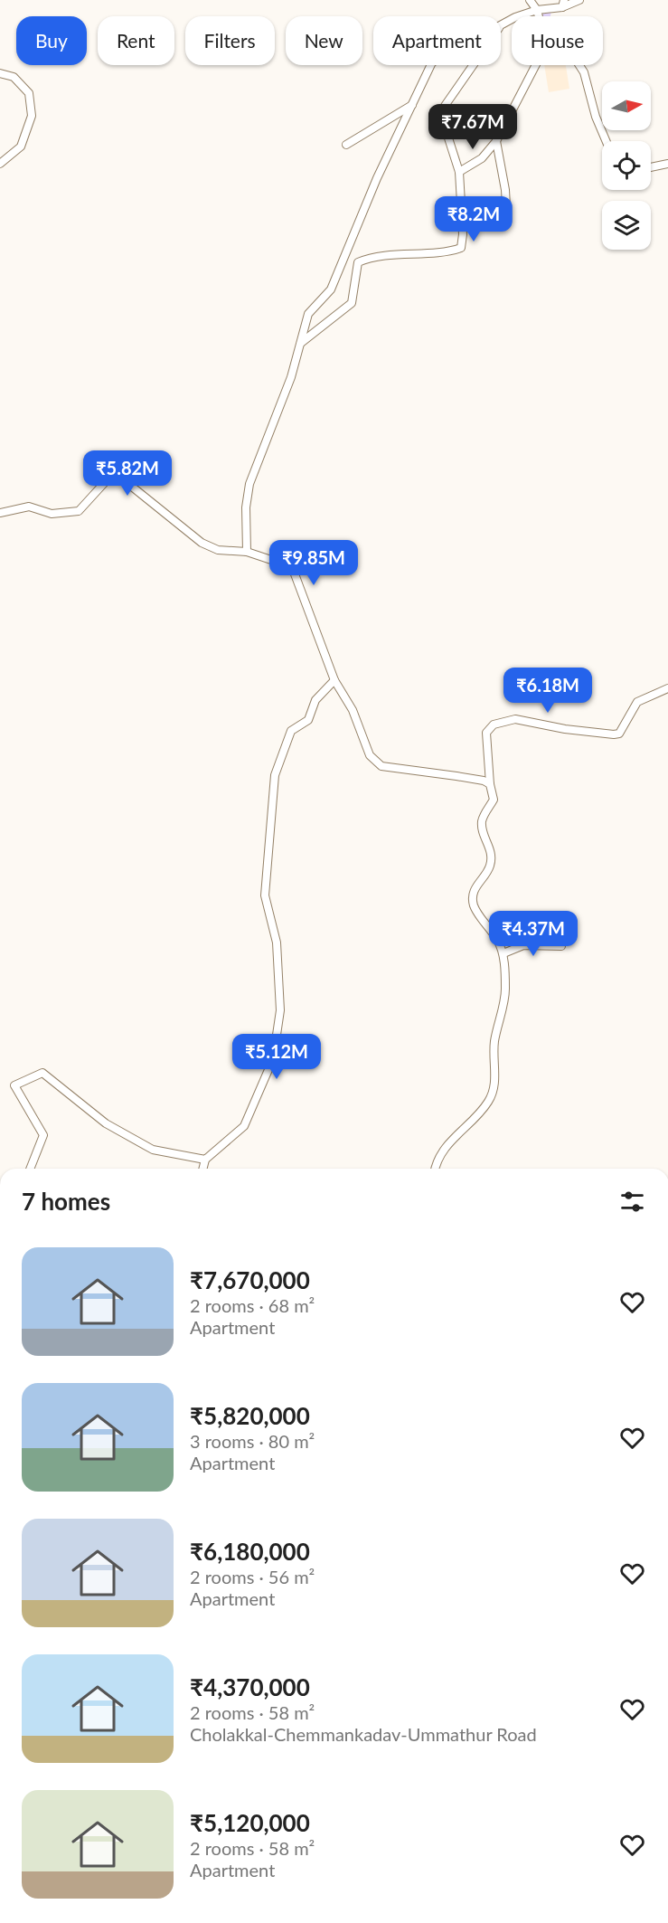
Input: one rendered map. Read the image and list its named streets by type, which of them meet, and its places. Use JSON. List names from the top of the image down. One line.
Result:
{"north":"right","page":{"chip":["Buy","Rent","Filters","New","Apartment","House"],"price":["₹7.67M","₹8.2M","₹5.82M","₹9.85M","₹6.18M","₹4.37M","₹5.12M"],"heading":"7 homes","list":[{"name":"₹7,670,000","note":"2 rooms · 68 m² · Apartment"},{"name":"₹5,820,000","note":"3 rooms · 80 m² · Apartment"},{"name":"₹6,180,000","note":"2 rooms · 56 m² · Apartment"},{"name":"₹4,370,000","note":"2 rooms · 58 m² · Cholakkal-Chemmankadav-Ummathur Road"},{"name":"₹5,120,000","note":"2 rooms · 58 m² · Apartment"}]}}
